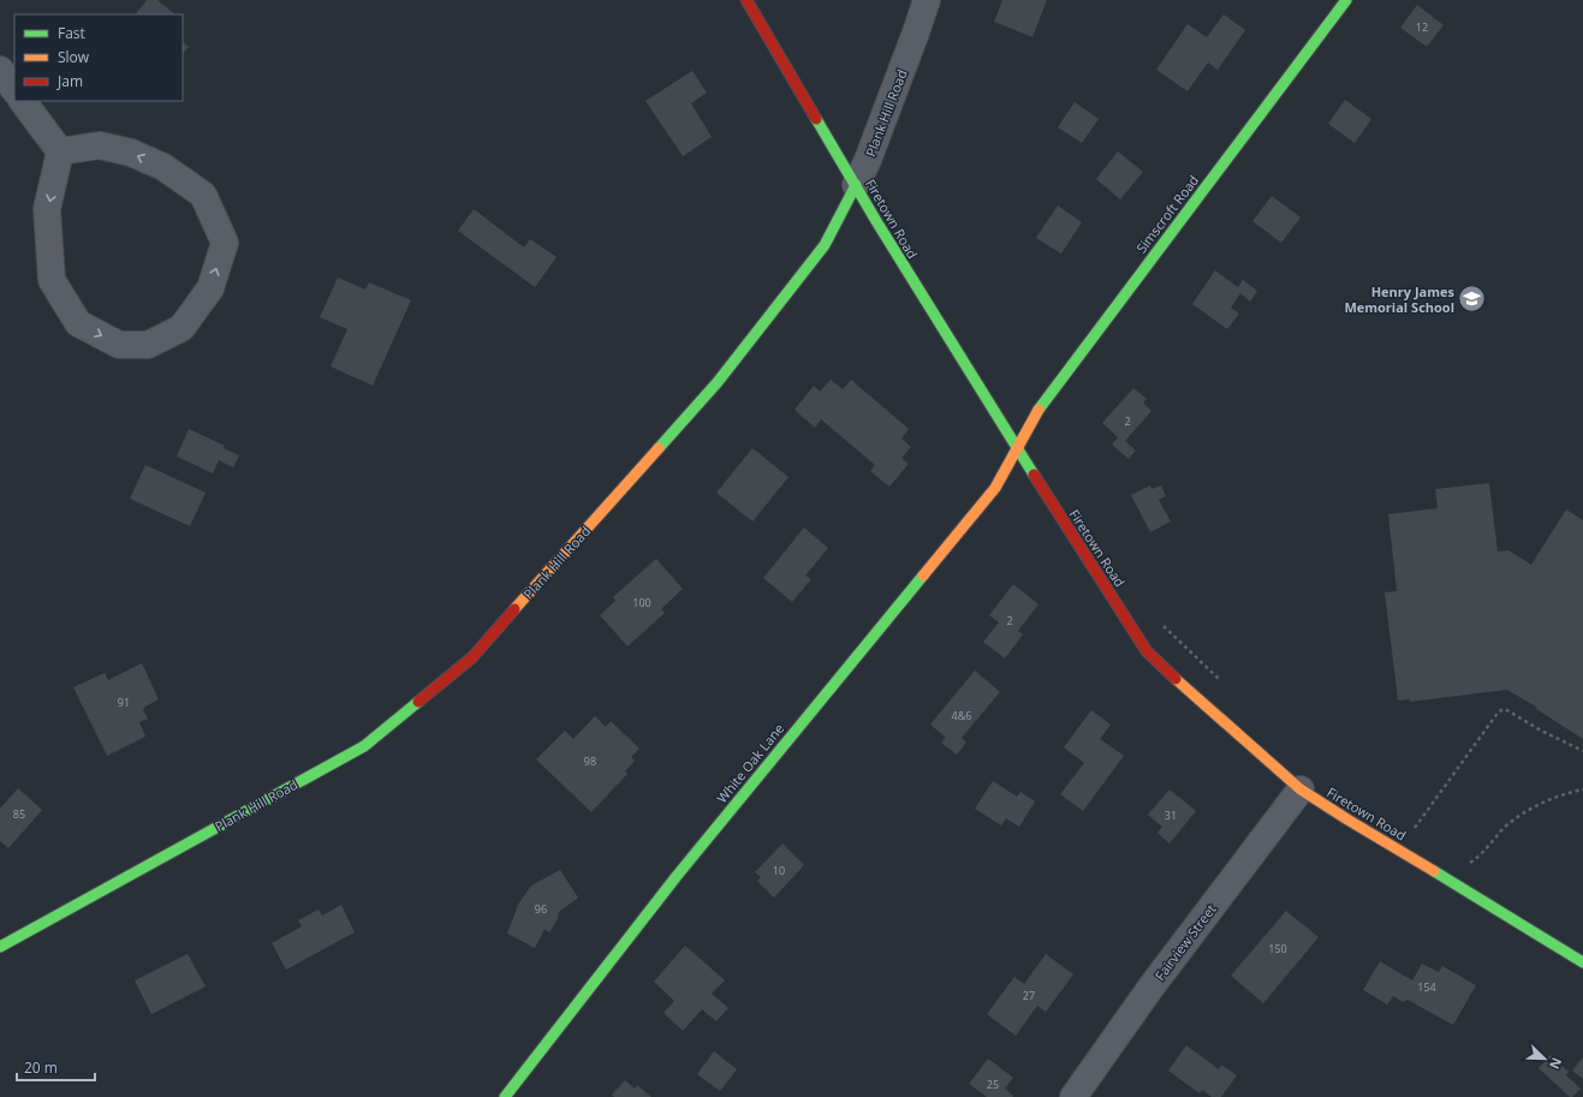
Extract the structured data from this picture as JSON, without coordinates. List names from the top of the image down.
{
  "streets": {
    "street": [
      "Plank Hill Road",
      "Simscroft Road",
      "Firetown Road",
      "White Oak Lane",
      "Fairview Street"
    ]
  },
  "crossings": [
    ["Plank Hill Road", "Firetown Road"],
    ["Simscroft Road", "Firetown Road"],
    ["Simscroft Road", "White Oak Lane"],
    ["Firetown Road", "White Oak Lane"],
    ["Firetown Road", "Fairview Street"]
  ],
  "places": {
    "school or university": ["Henry James Memorial School"]
  },
  "house_numbers": [
    "12",
    "2",
    "100",
    "2",
    "91",
    "4&6",
    "98",
    "85",
    "31",
    "10",
    "96",
    "150",
    "154",
    "27",
    "25"
  ],
  "legend": ["Fast", "Slow", "Jam"],
  "scale_bar": "20 m",
  "north": "bottom right"
}
